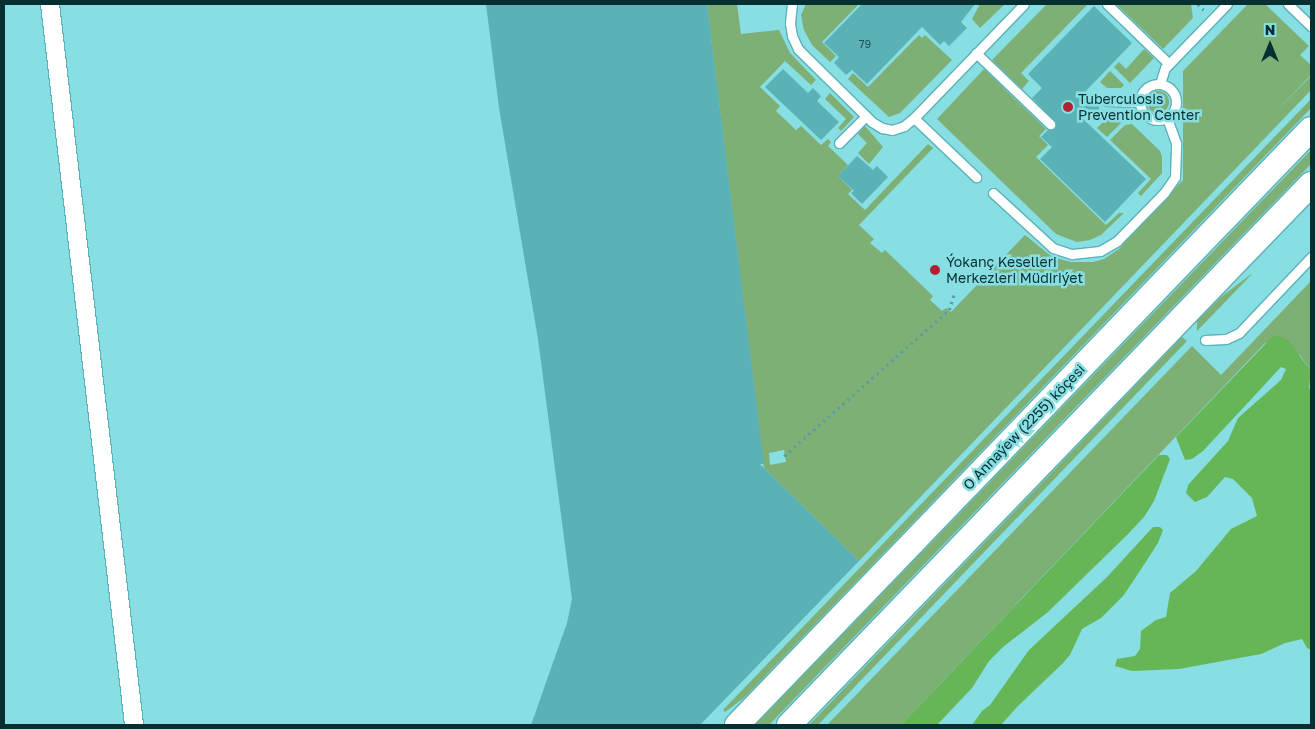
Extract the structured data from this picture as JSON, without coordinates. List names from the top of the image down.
{
  "streets": {
    "main road": ["O Annaýew (2255) köçesi"]
  },
  "places": ["Tuberculosis Prevention Center", "Ýokanç Keselleri Merkezleri Müdiriýet"],
  "house_numbers": ["79"],
  "north": "top"
}
